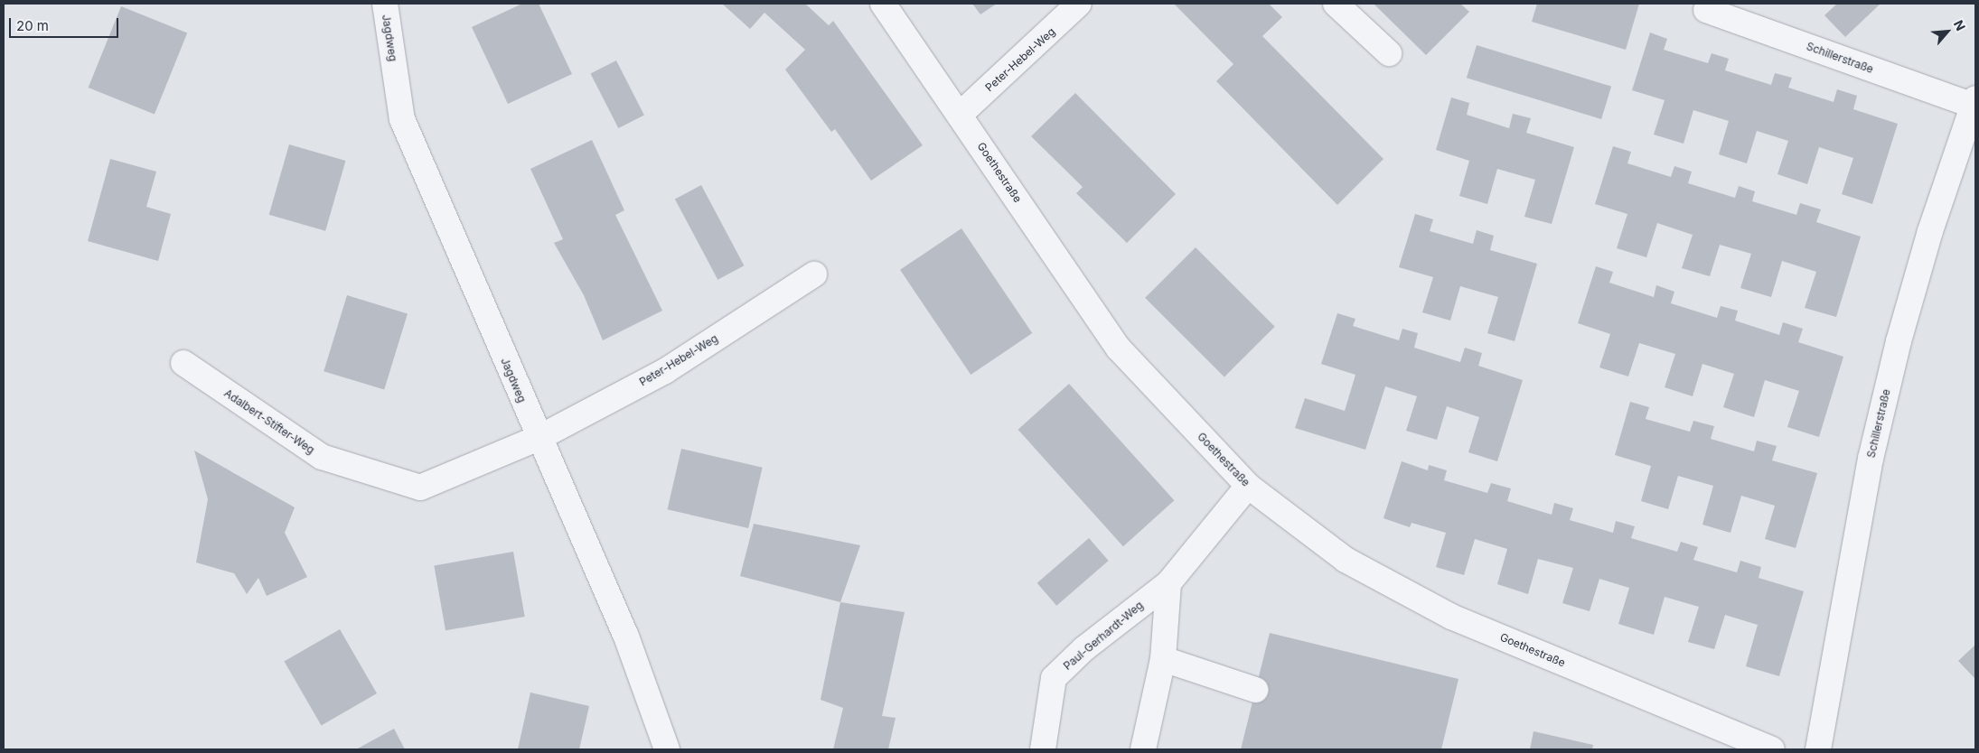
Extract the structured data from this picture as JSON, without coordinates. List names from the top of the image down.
{
  "streets": {
    "street": [
      "Jagdweg",
      "Schillerstraße",
      "Peter-Hebel-Weg",
      "Goethestraße",
      "Adalbert-Stifter-Weg",
      "Paul-Gerhardt-Weg"
    ]
  },
  "crossings": [
    ["Jagdweg", "Peter-Hebel-Weg"],
    ["Jagdweg", "Adalbert-Stifter-Weg"],
    ["Peter-Hebel-Weg", "Goethestraße"],
    ["Peter-Hebel-Weg", "Adalbert-Stifter-Weg"],
    ["Goethestraße", "Paul-Gerhardt-Weg"]
  ],
  "scale_bar": "20 m",
  "north": "top right"
}
